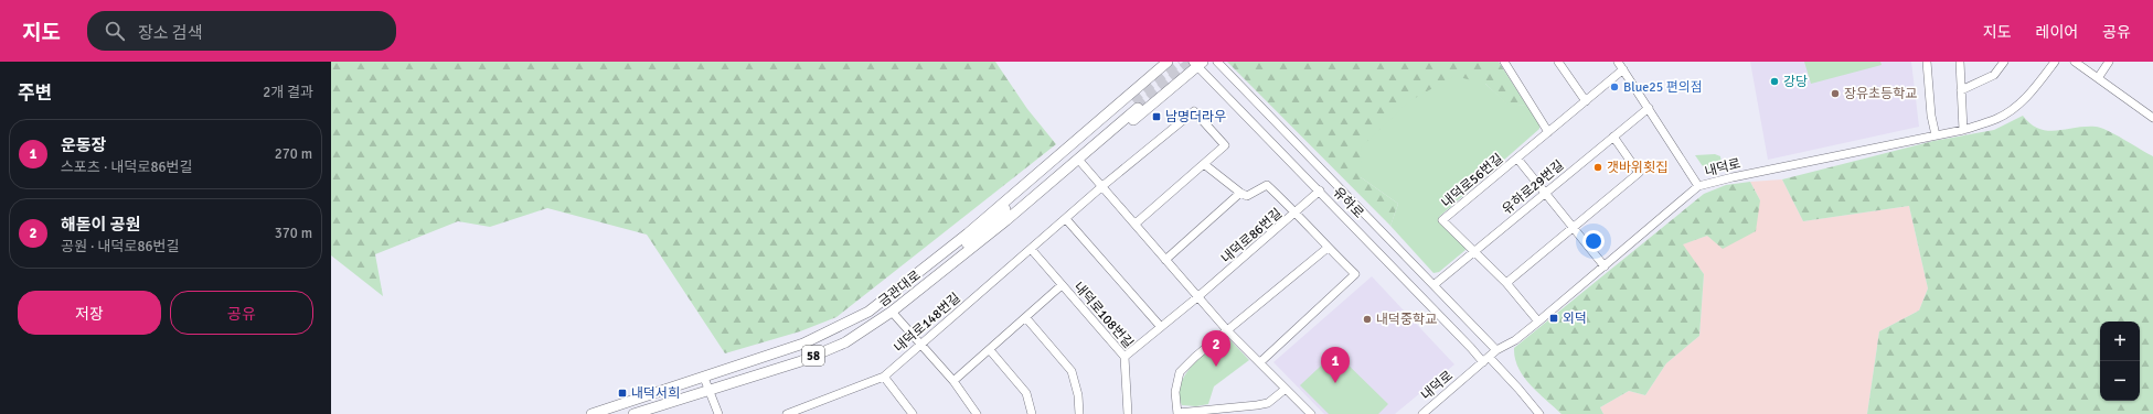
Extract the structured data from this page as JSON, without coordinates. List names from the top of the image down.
{
  "streets": {
    "main road": ["금관대로", "58"],
    "street": [
      "내덕로",
      "내덕로56번길",
      "유하로29번길",
      "유하로",
      "내덕로86번길",
      "내덕로108번길",
      "내덕로148번길"
    ]
  },
  "crossings": [
    ["내덕로", "내덕로56번길"],
    ["내덕로", "유하로"],
    ["내덕로56번길", "유하로29번길"],
    ["유하로29번길", "유하로"],
    ["유하로", "내덕로86번길"],
    ["내덕로86번길", "내덕로108번길"],
    ["내덕로108번길", "내덕로148번길"]
  ],
  "places": {
    "other": [
      "강당",
      "Blue25 편의점",
      "장유초등학교",
      "갯바위횟집",
      "내덕중학교"
    ],
    "transit": ["남명더라우", "외덕", "내덕서희"]
  },
  "page": {
    "header": "지도",
    "search": "장소 검색",
    "nav": ["지도", "레이어", "공유"],
    "heading": ["주변", "2개 결과"],
    "list": [
      {
        "mark": "1",
        "name": "운동장",
        "note": "스포츠 · 내덕로86번길",
        "value": "270 m"
      },
      {
        "mark": "2",
        "name": "해돋이 공원",
        "note": "공원 · 내덕로86번길",
        "value": "370 m"
      }
    ],
    "buttons": ["저장", "공유"],
    "map_buttons": ["+", "−"],
    "pins": ["2", "1"]
  }
}
